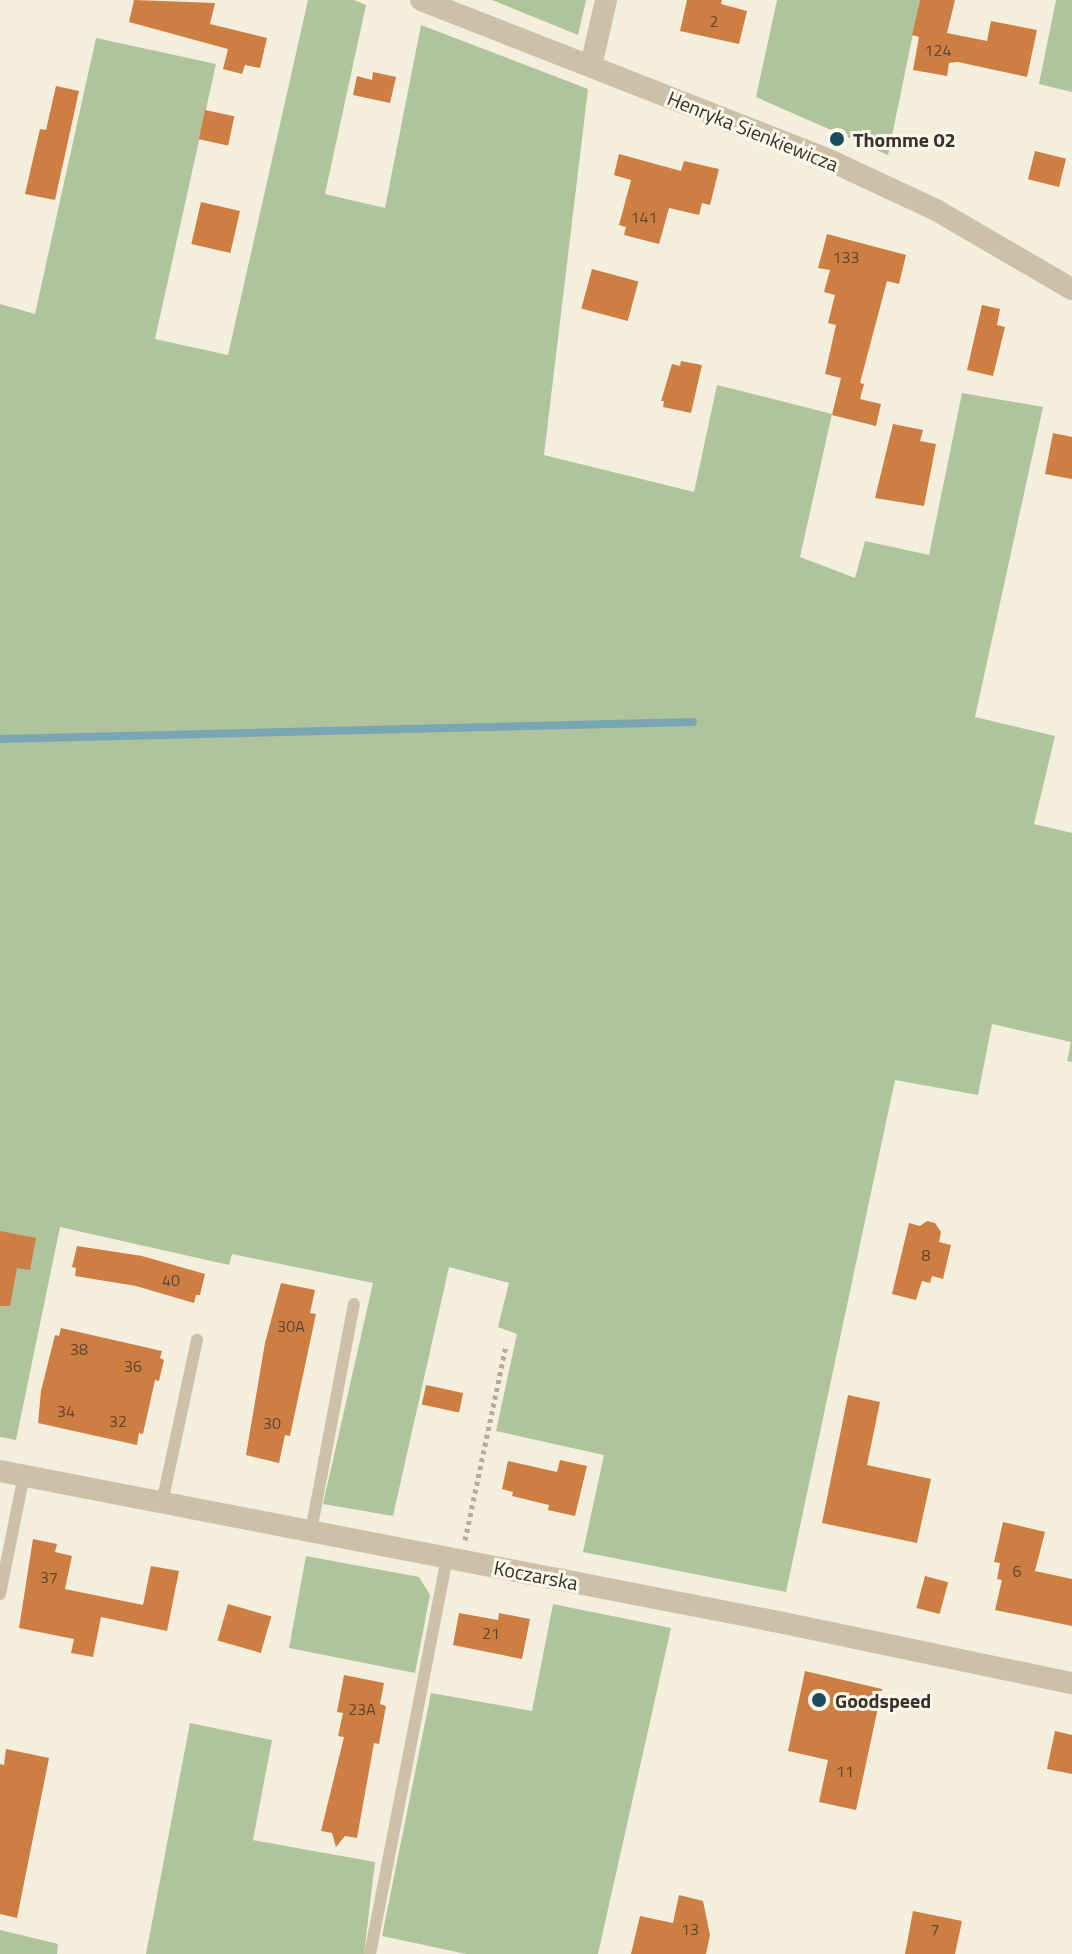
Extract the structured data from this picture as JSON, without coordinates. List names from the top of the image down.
{
  "streets": {
    "street": ["Henryka Sienkiewicza", "Koczarska"]
  },
  "places": ["Thomme 02", "Goodspeed"],
  "house_numbers": [
    "2",
    "124",
    "141",
    "133",
    "8",
    "40",
    "30A",
    "38",
    "36",
    "34",
    "32",
    "30",
    "6",
    "37",
    "21",
    "23A",
    "11",
    "13",
    "7"
  ]
}
